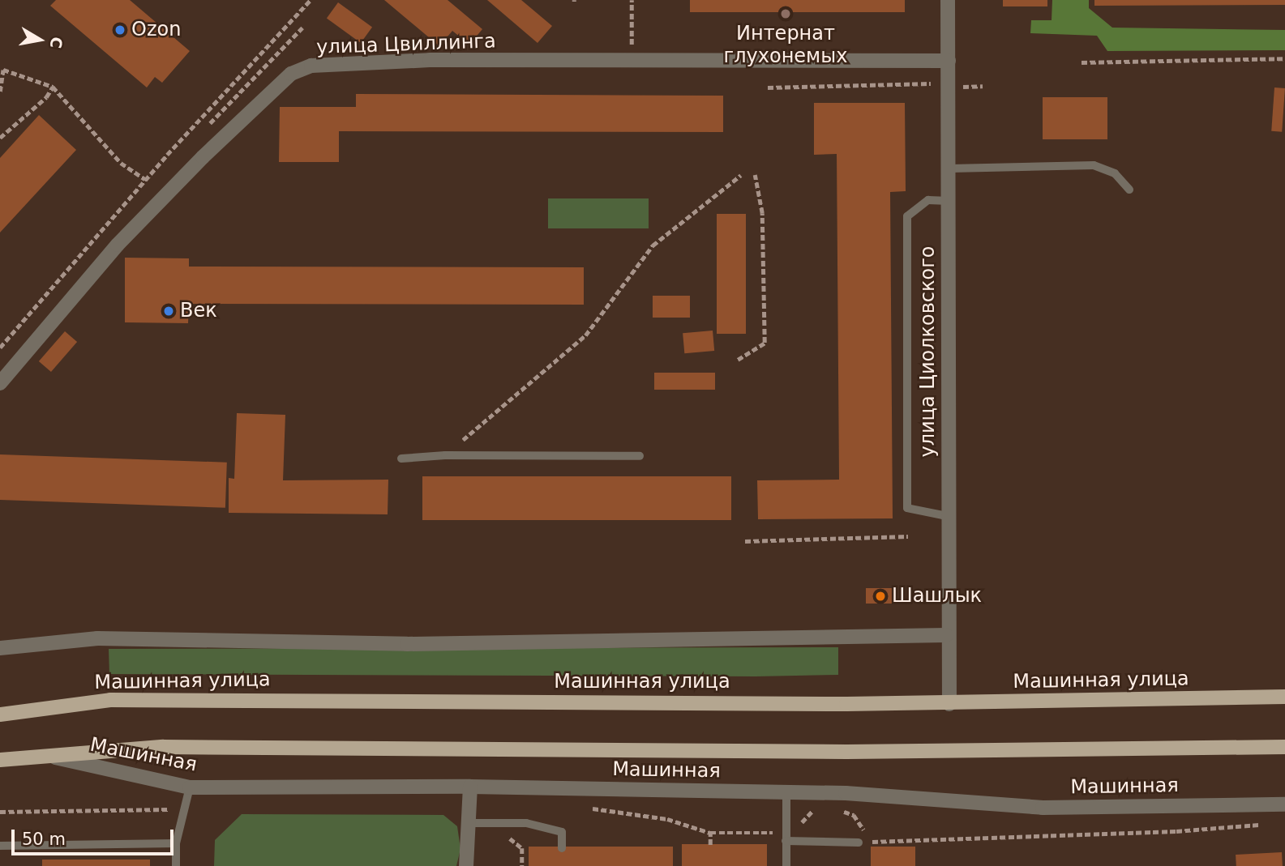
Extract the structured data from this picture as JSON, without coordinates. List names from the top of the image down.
{
  "streets": {
    "main road": ["Машинная улица"],
    "street": ["улица Цвиллинга", "улица Циолковского", "Машинная"]
  },
  "crossings": [
    ["улица Цвиллинга", "улица Циолковского"],
    ["улица Циолковского", "Машинная улица"]
  ],
  "places": [
    "Интернат глухонемых",
    "Ozon",
    "Век",
    "Шашлык"
  ],
  "scale_bar": "50 m",
  "north": "right"
}
